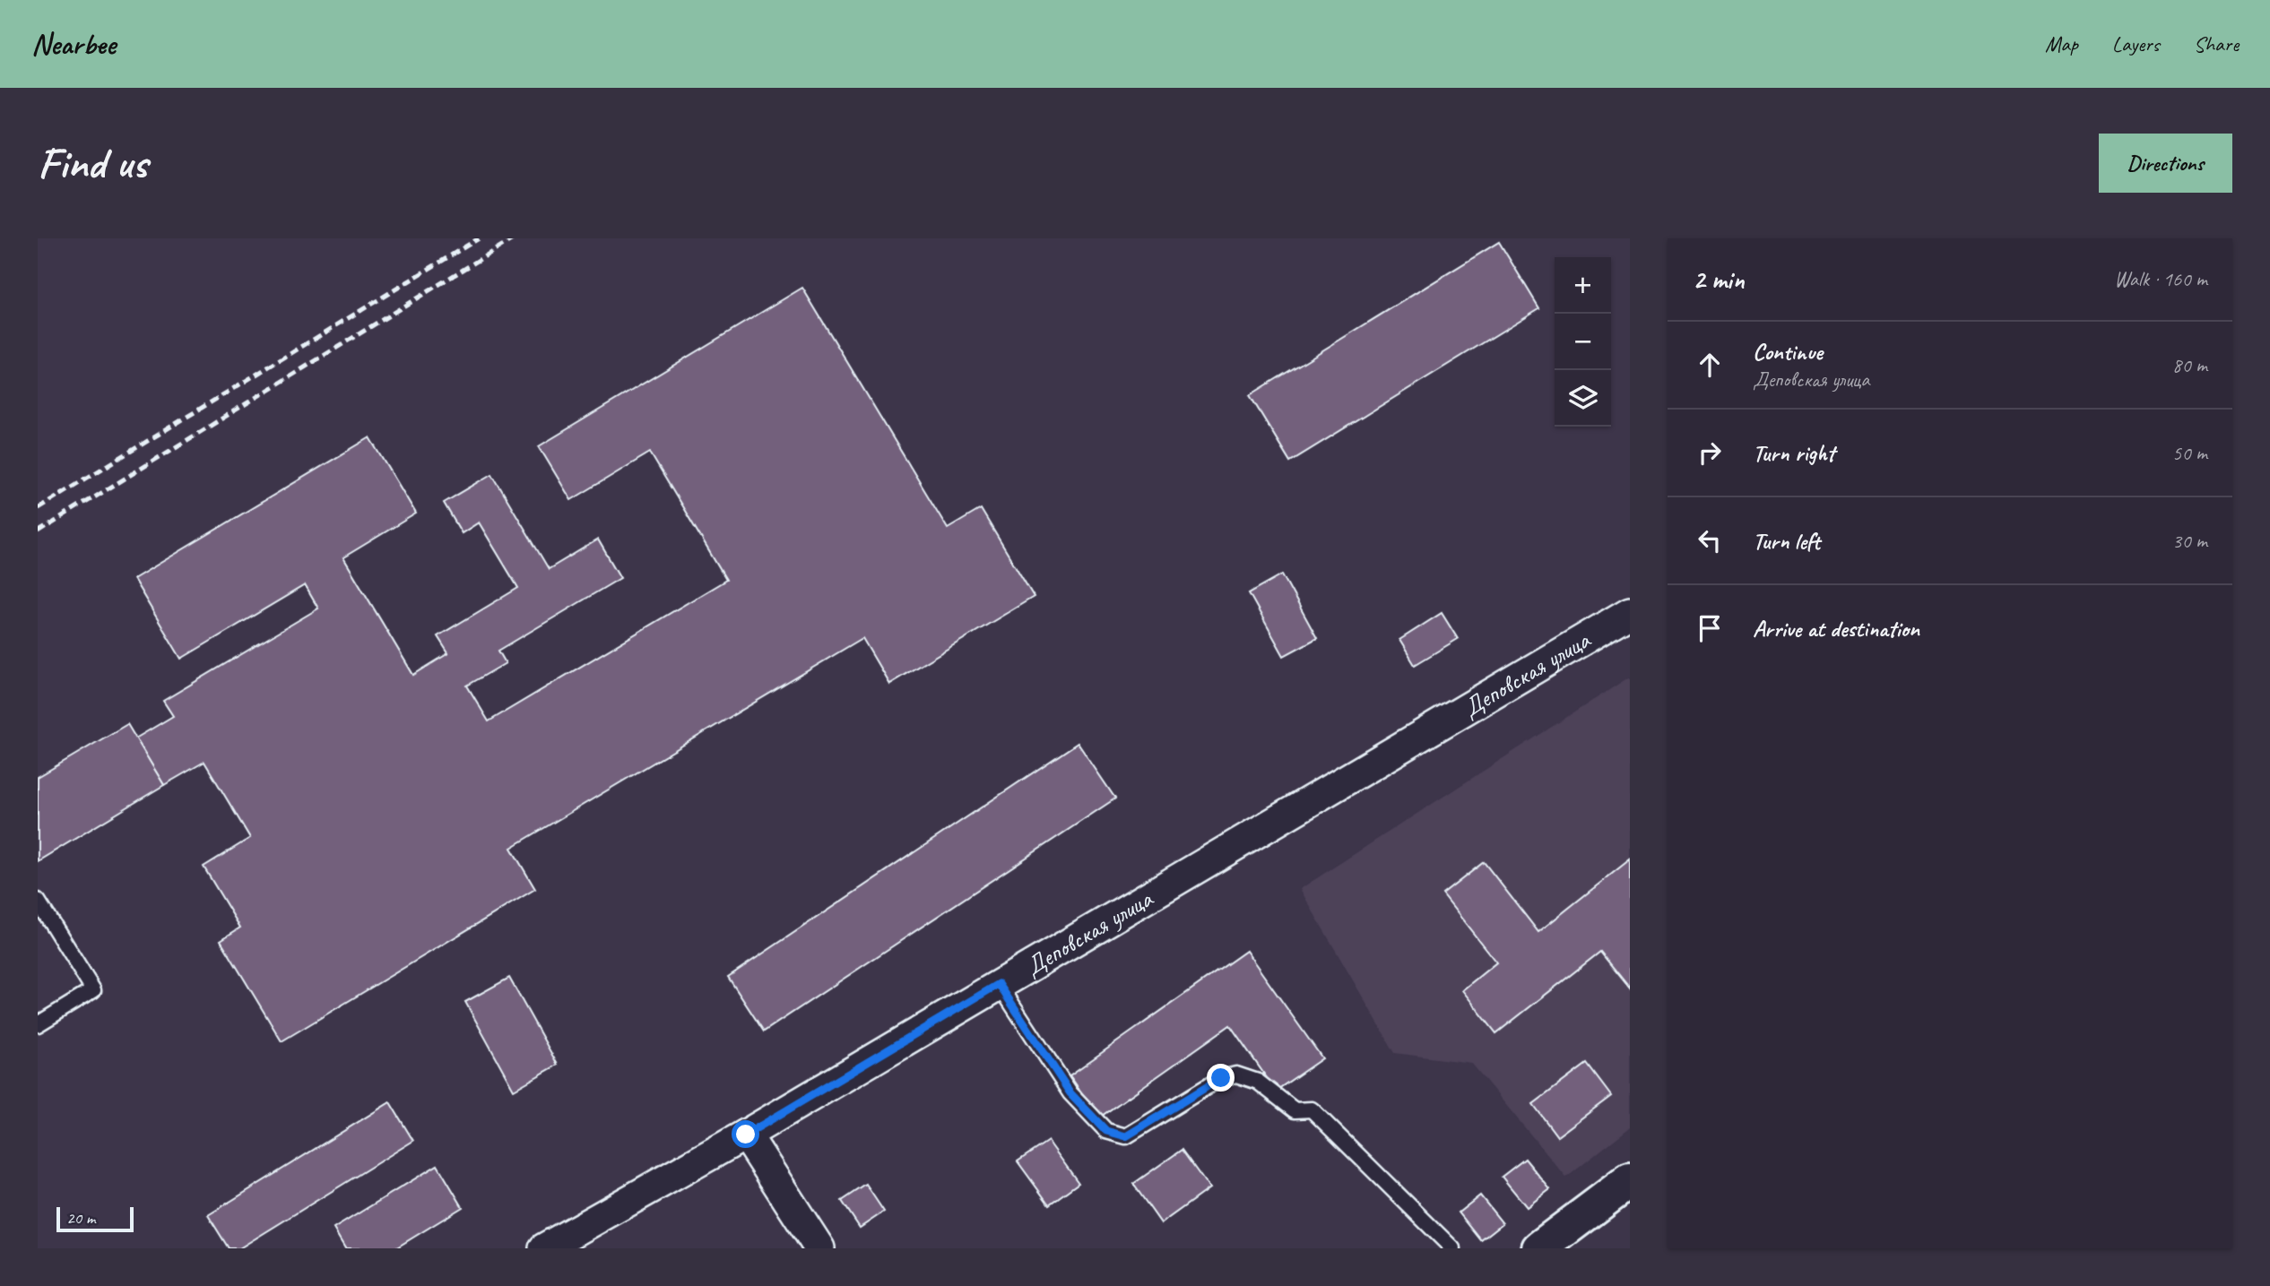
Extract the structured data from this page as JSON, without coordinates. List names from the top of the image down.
{
  "streets": {
    "street": ["Деповская улица"]
  },
  "scale_bar": "20 m",
  "page": {
    "header": "Nearbee",
    "nav": ["Map", "Layers", "Share"],
    "buttons": "Directions",
    "title": "Find us",
    "heading": ["2 min", "Walk · 160 m"],
    "map_buttons": ["+", "−"],
    "list": [
      ["Continue", "Деповская улица", "80 m"],
      ["Turn right", "50 m"],
      ["Turn left", "30 m"],
      "Arrive at destination"
    ],
    "scale": "20 m"
  }
}
